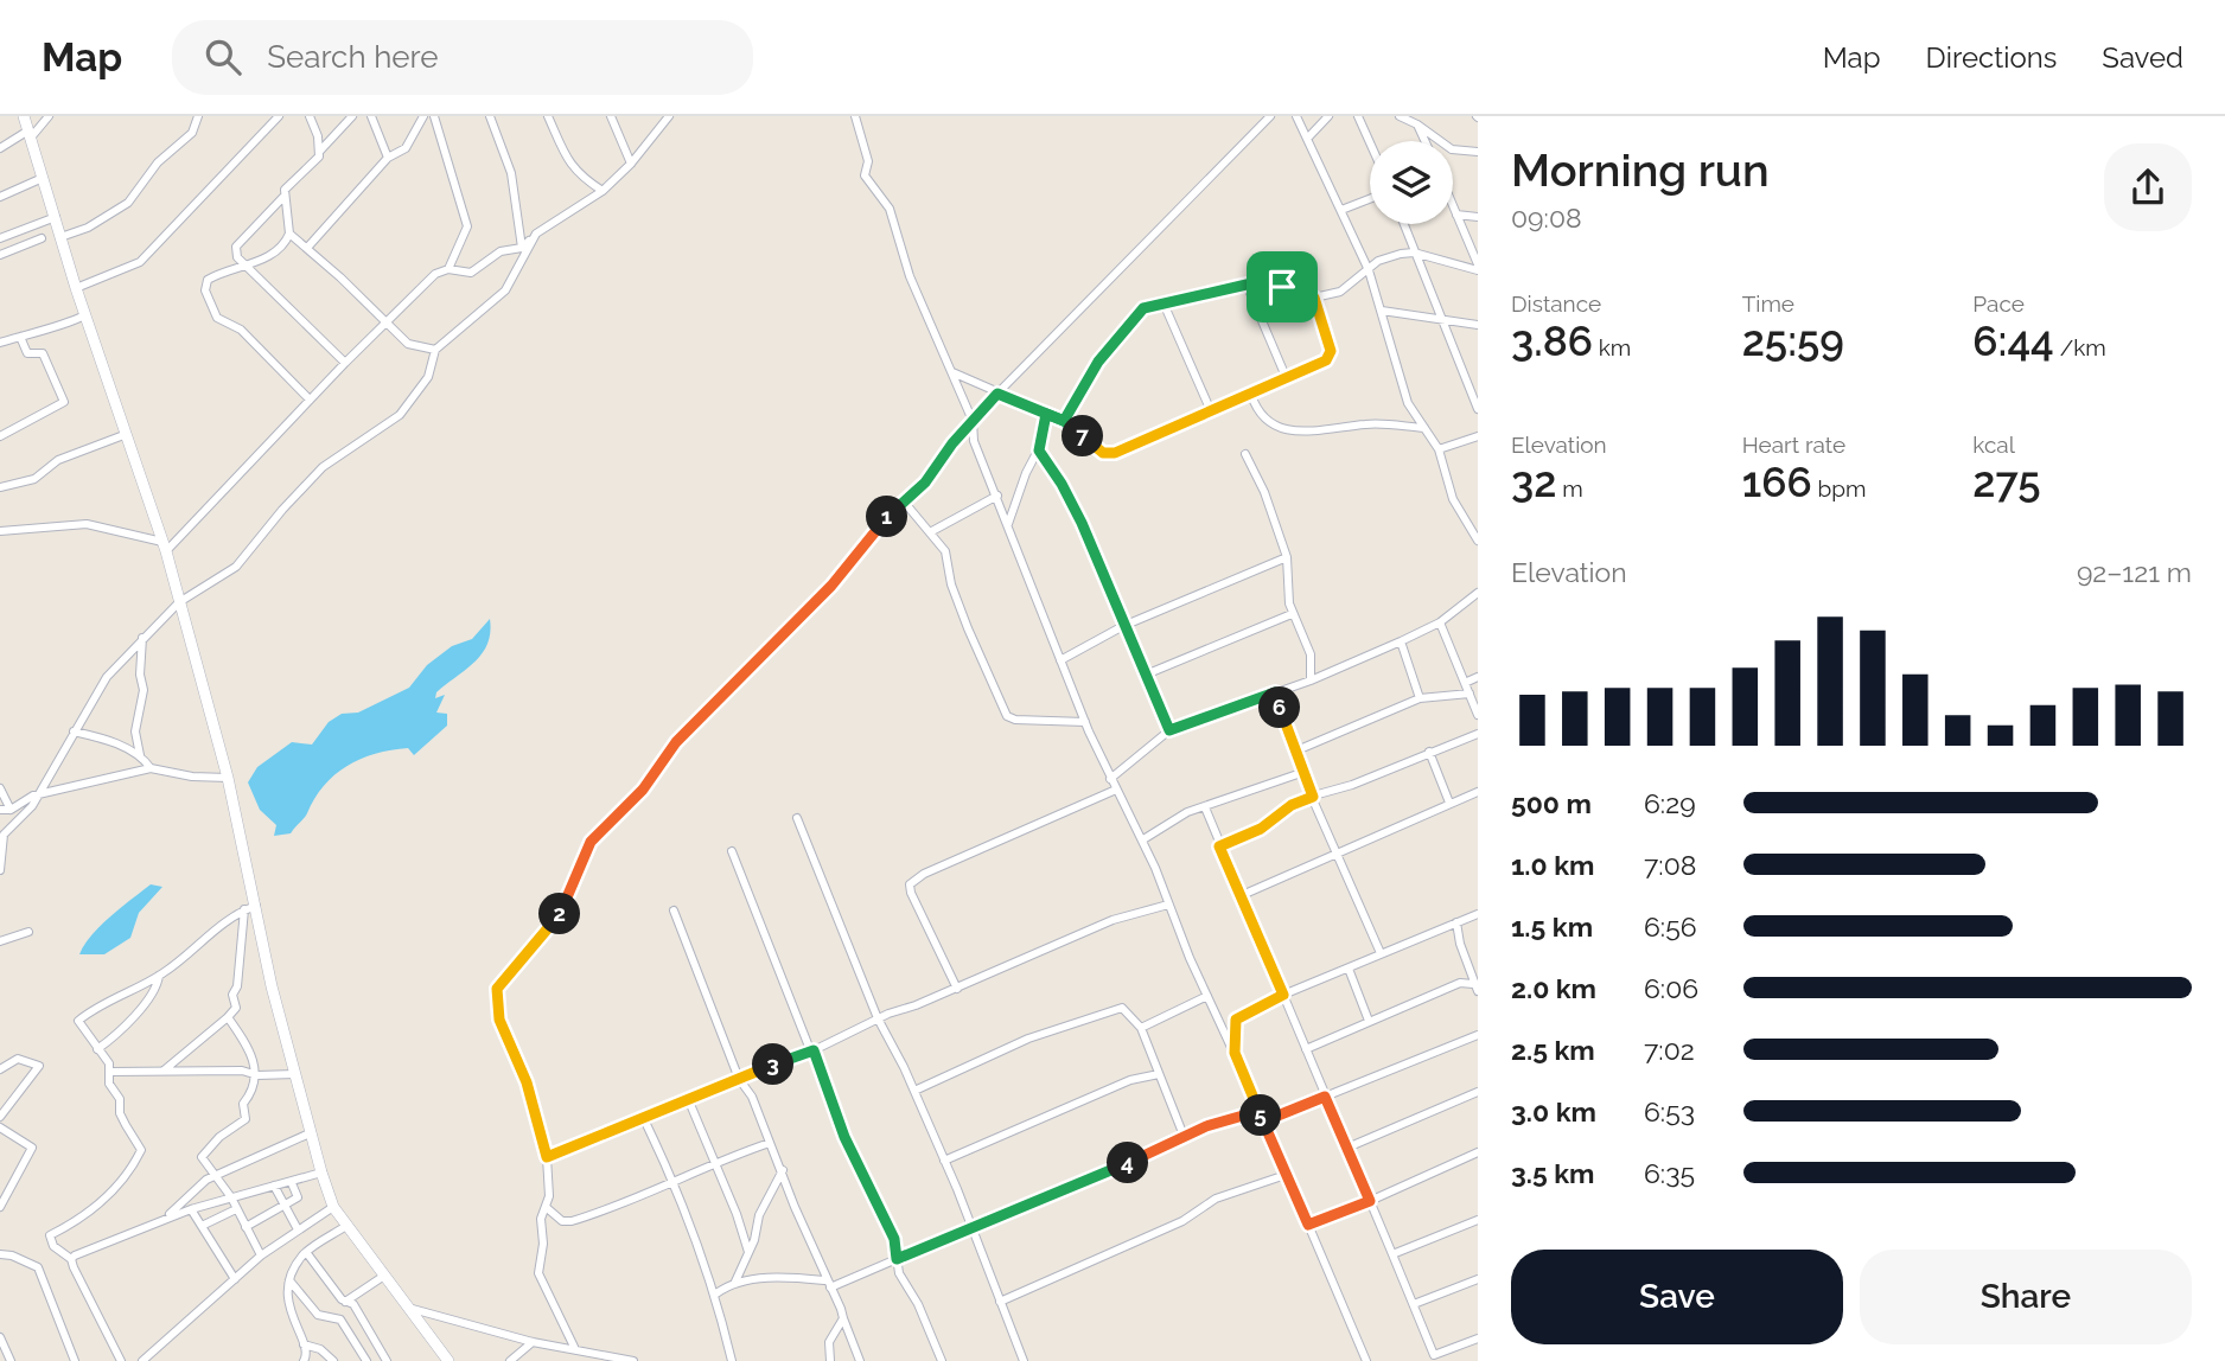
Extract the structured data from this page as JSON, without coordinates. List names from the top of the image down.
{
  "page": {
    "header": "Map",
    "search": "Search here",
    "nav": ["Map", "Directions", "Saved"],
    "heading": ["Morning run", "09:08"],
    "stats": [
      ["Distance", "3.86 km"],
      ["Time", "25:59"],
      ["Pace", "6:44 /km"],
      ["Elevation", "32 m"],
      ["Heart rate", "166 bpm"],
      ["kcal", "275"]
    ],
    "pins": [
      "7",
      "1",
      "6",
      "2",
      "3",
      "5",
      "4"
    ],
    "chart": ["Elevation", "92–121 m"],
    "list": [
      {
        "name": "500 m",
        "note": "6:29"
      },
      {
        "name": "1.0 km",
        "note": "7:08"
      },
      {
        "name": "1.5 km",
        "note": "6:56"
      },
      {
        "name": "2.0 km",
        "note": "6:06"
      },
      {
        "name": "2.5 km",
        "note": "7:02"
      },
      {
        "name": "3.0 km",
        "note": "6:53"
      },
      {
        "name": "3.5 km",
        "note": "6:35"
      }
    ],
    "buttons": ["Save", "Share"]
  }
}
